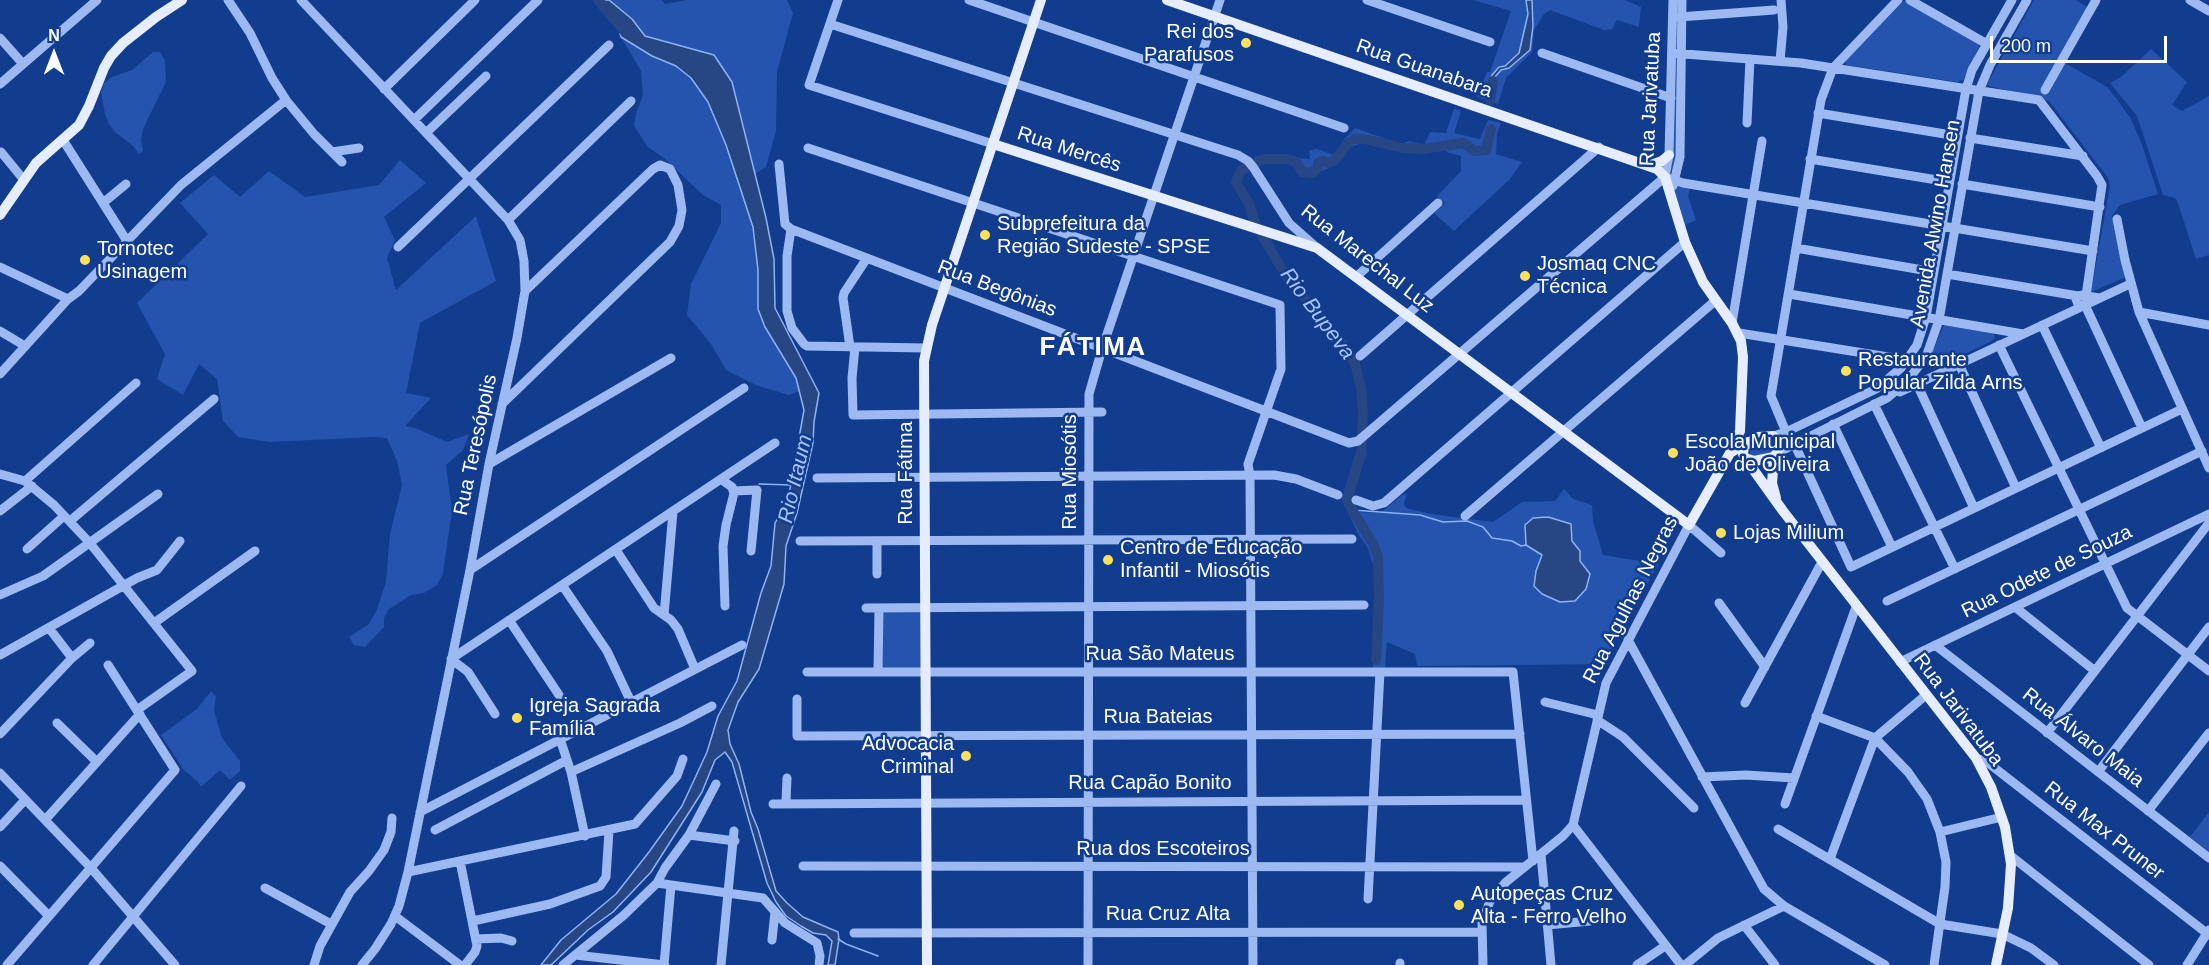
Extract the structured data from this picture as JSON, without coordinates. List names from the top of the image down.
{
  "streets": {
    "main road": [
      "Rua Guanabara",
      "Rua Jarivatuba",
      "Rua Mercês",
      "Rua Marechal Luz",
      "Rua Fátima",
      "Rua Agulhas Negras"
    ],
    "street": [
      "Avenida Alwino Hansen",
      "Rua Begônias",
      "Rua Teresópolis",
      "Rua Miosótis",
      "Rua Odete de Souza",
      "Rua São Mateus",
      "Rua Bateias",
      "Rua Álvaro Maia",
      "Rua Capão Bonito",
      "Rua Max Pruner",
      "Rua dos Escoteiros",
      "Rua Cruz Alta"
    ]
  },
  "crossings": [
    ["Rua Guanabara", "Rua Jarivatuba"],
    ["Rua Guanabara", "Rua Miosótis"],
    ["Rua Jarivatuba", "Avenida Alwino Hansen"],
    ["Rua Jarivatuba", "Rua Odete de Souza"],
    ["Rua Jarivatuba", "Rua Agulhas Negras"],
    ["Rua Jarivatuba", "Rua Max Pruner"],
    ["Rua Mercês", "Rua Marechal Luz"],
    ["Rua Mercês", "Rua Miosótis"],
    ["Rua Mercês", "Rua Fátima"],
    ["Rua Marechal Luz", "Rua Begônias"],
    ["Rua Marechal Luz", "Rua Miosótis"],
    ["Rua Marechal Luz", "Rua Fátima"],
    ["Rua Marechal Luz", "Rua Agulhas Negras"],
    ["Rua Begônias", "Rua Miosótis"],
    ["Rua Begônias", "Rua Fátima"],
    ["Rua Miosótis", "Rua São Mateus"],
    ["Rua Miosótis", "Rua Bateias"],
    ["Rua Miosótis", "Rua Capão Bonito"],
    ["Rua Miosótis", "Rua dos Escoteiros"],
    ["Rua Miosótis", "Rua Cruz Alta"],
    ["Rua Fátima", "Rua São Mateus"],
    ["Rua Fátima", "Rua Bateias"],
    ["Rua Fátima", "Rua Capão Bonito"],
    ["Rua Fátima", "Rua dos Escoteiros"],
    ["Rua Fátima", "Rua Cruz Alta"],
    ["Rua Odete de Souza", "Rua Álvaro Maia"],
    ["Rua São Mateus", "Rua Bateias"]
  ],
  "districts": ["FÁTIMA"],
  "water": ["Rio Bupeva", "Rio Itaum"],
  "places": [
    "Rei dos Parafusos",
    "Subprefeitura da Região Sudeste - SPSE",
    "Tornotec Usinagem",
    "Josmaq CNC Técnica",
    "Restaurante Popular Zilda Arns",
    "Escola Municipal João de Oliveira",
    "Lojas Milium",
    "Centro de Educação Infantil - Miosótis",
    "Igreja Sagrada Família",
    "Advocacia Criminal",
    "Autopeças Cruz Alta - Ferro Velho"
  ],
  "scale_bar": "200 m",
  "north": "top"
}
